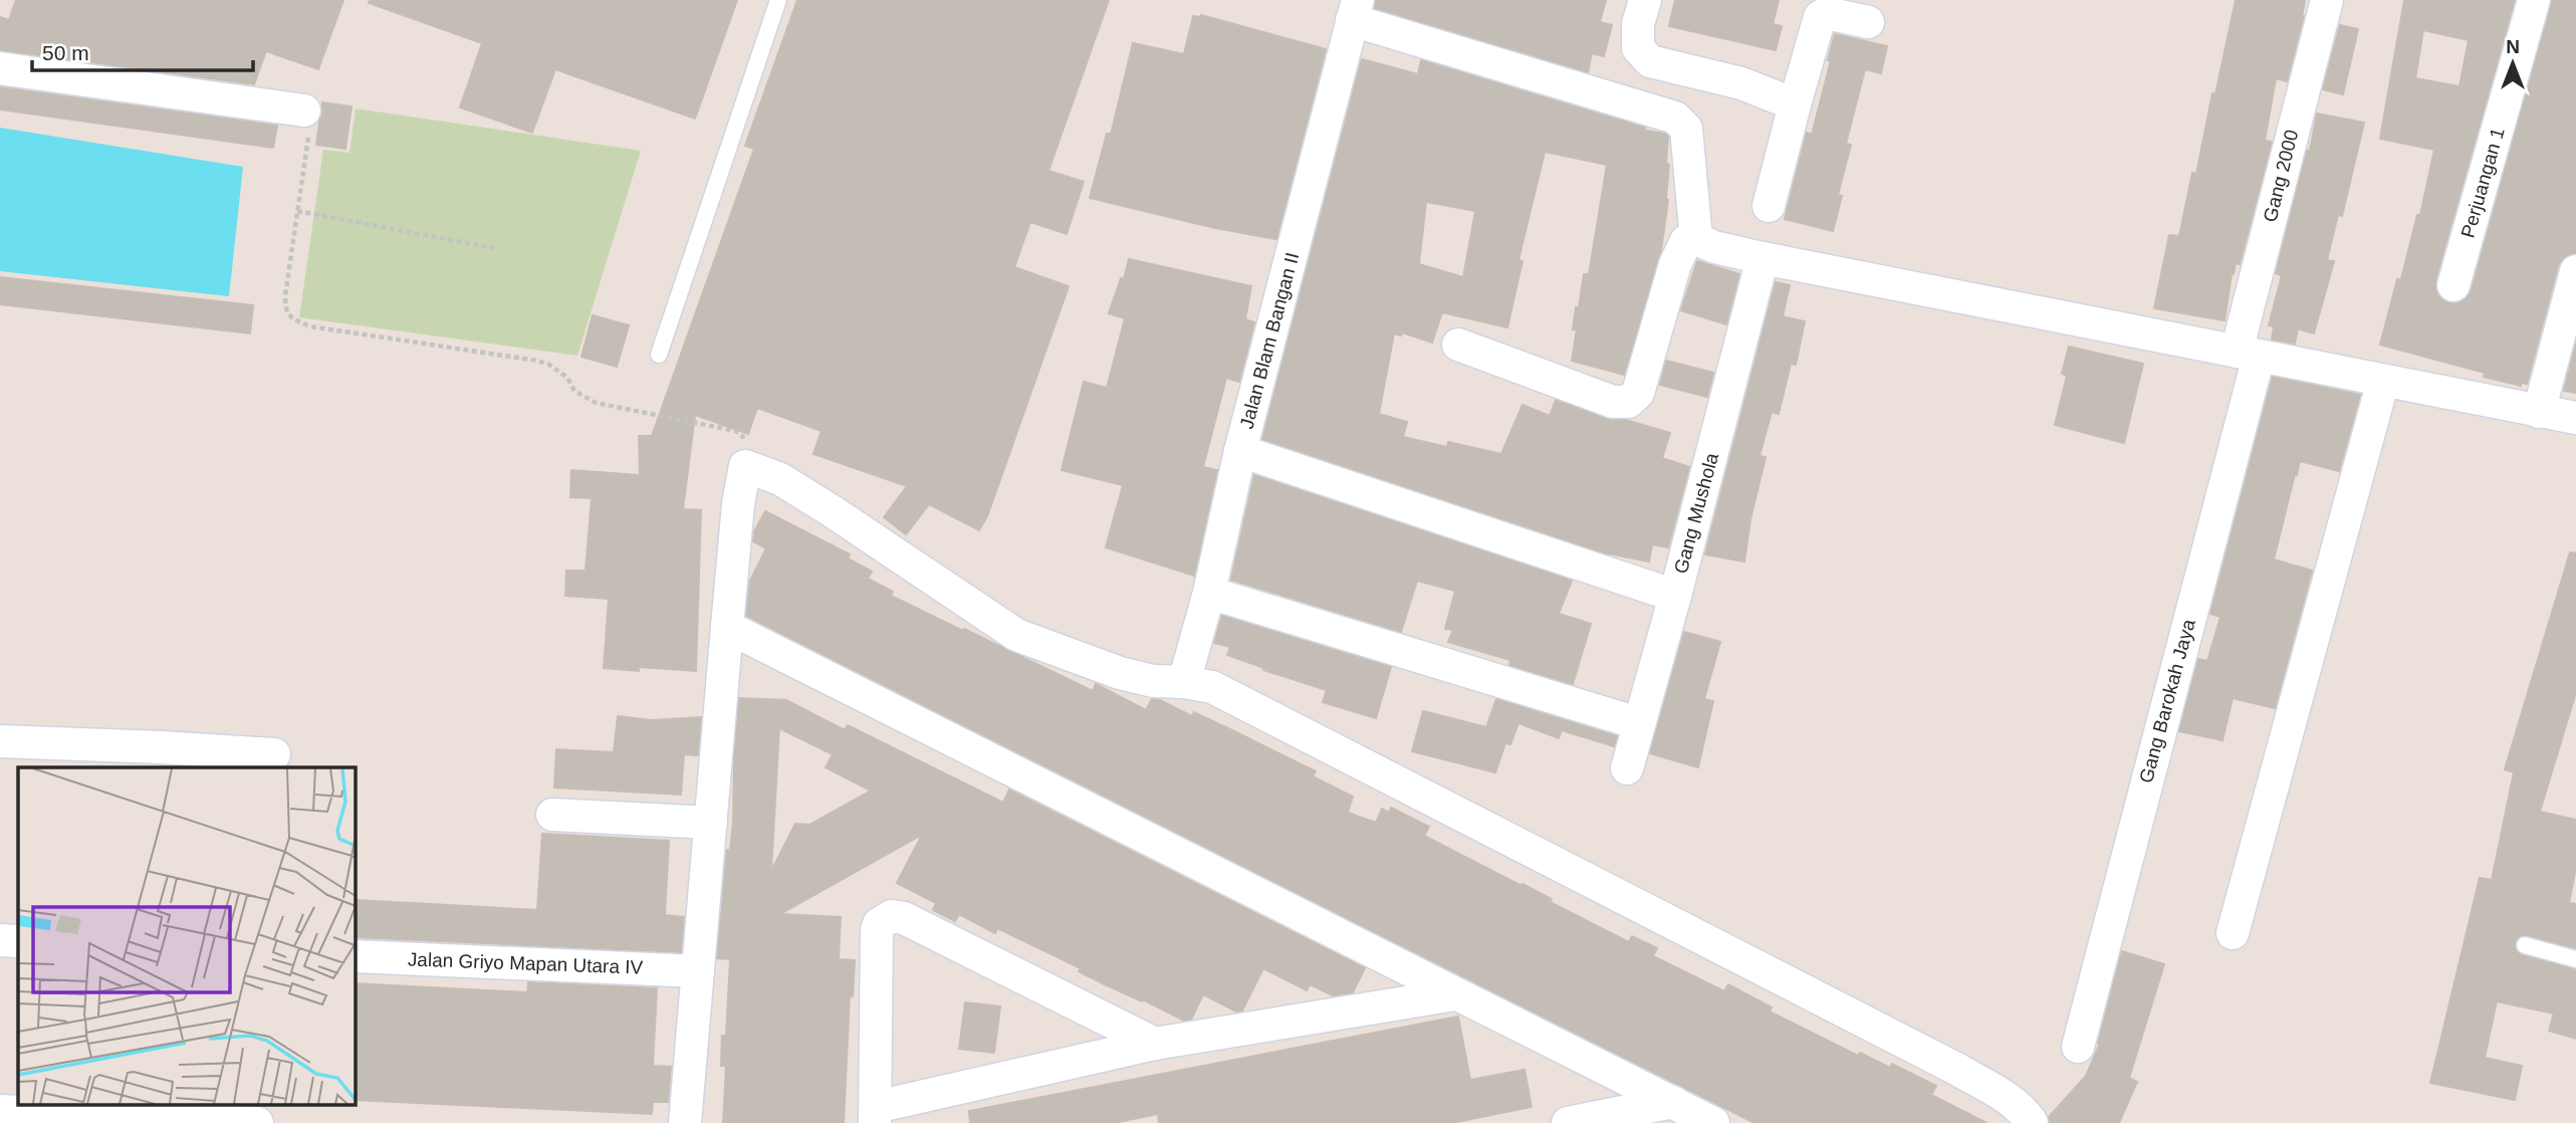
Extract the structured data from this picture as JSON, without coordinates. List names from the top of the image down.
{
  "streets": {
    "street": [
      "Gang 2000",
      "Perjuangan 1",
      "Jalan Blam Bangan II",
      "Gang Mushola",
      "Gang Barokah Jaya",
      "Jalan Griyo Mapan Utara IV"
    ]
  },
  "crossings": [
    ["Gang 2000", "Gang Barokah Jaya"]
  ],
  "scale_bar": "50 m",
  "north": "top"
}
